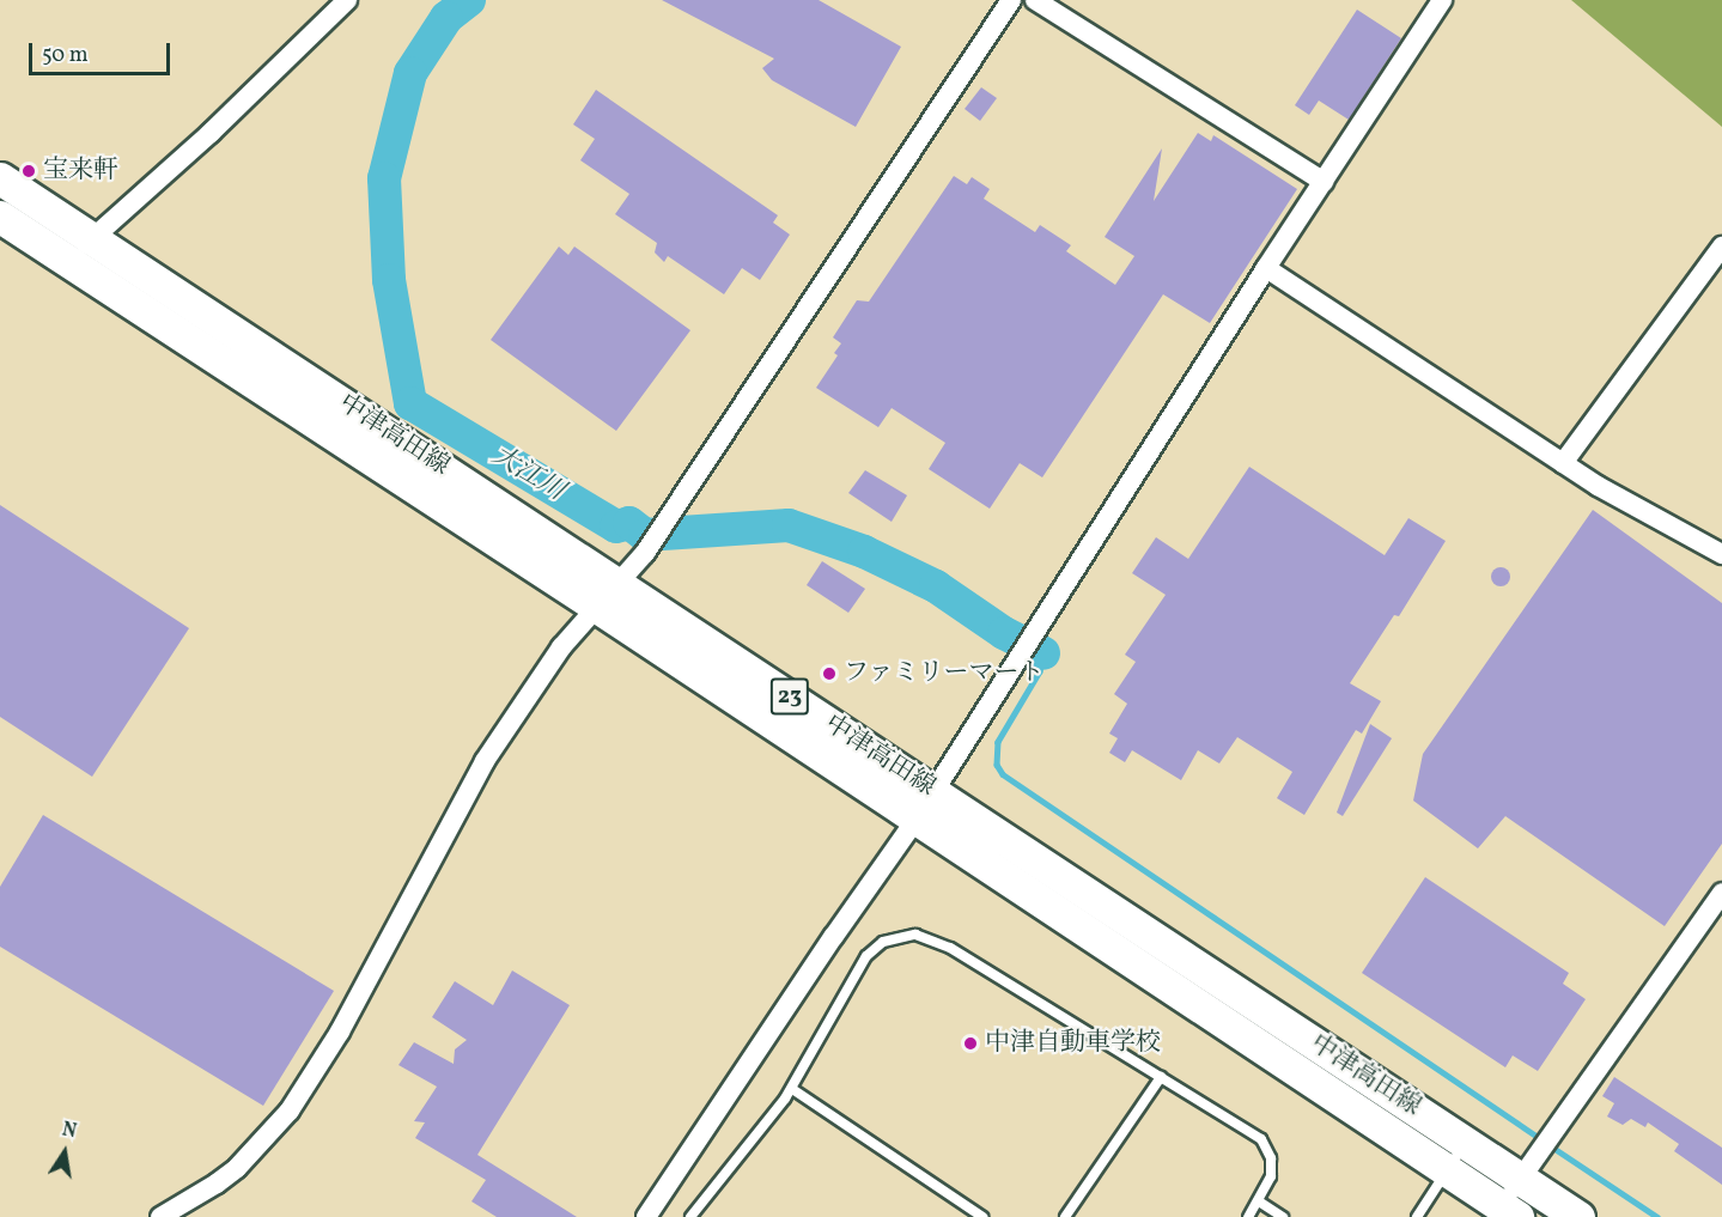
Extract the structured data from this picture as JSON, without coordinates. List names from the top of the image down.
{
  "streets": {
    "main road": ["中津高田線", "23"]
  },
  "water": ["大江川"],
  "places": ["宝来軒", "ファミリーマート", "中津自動車学校"],
  "scale_bar": "50 m",
  "north": "top"
}
